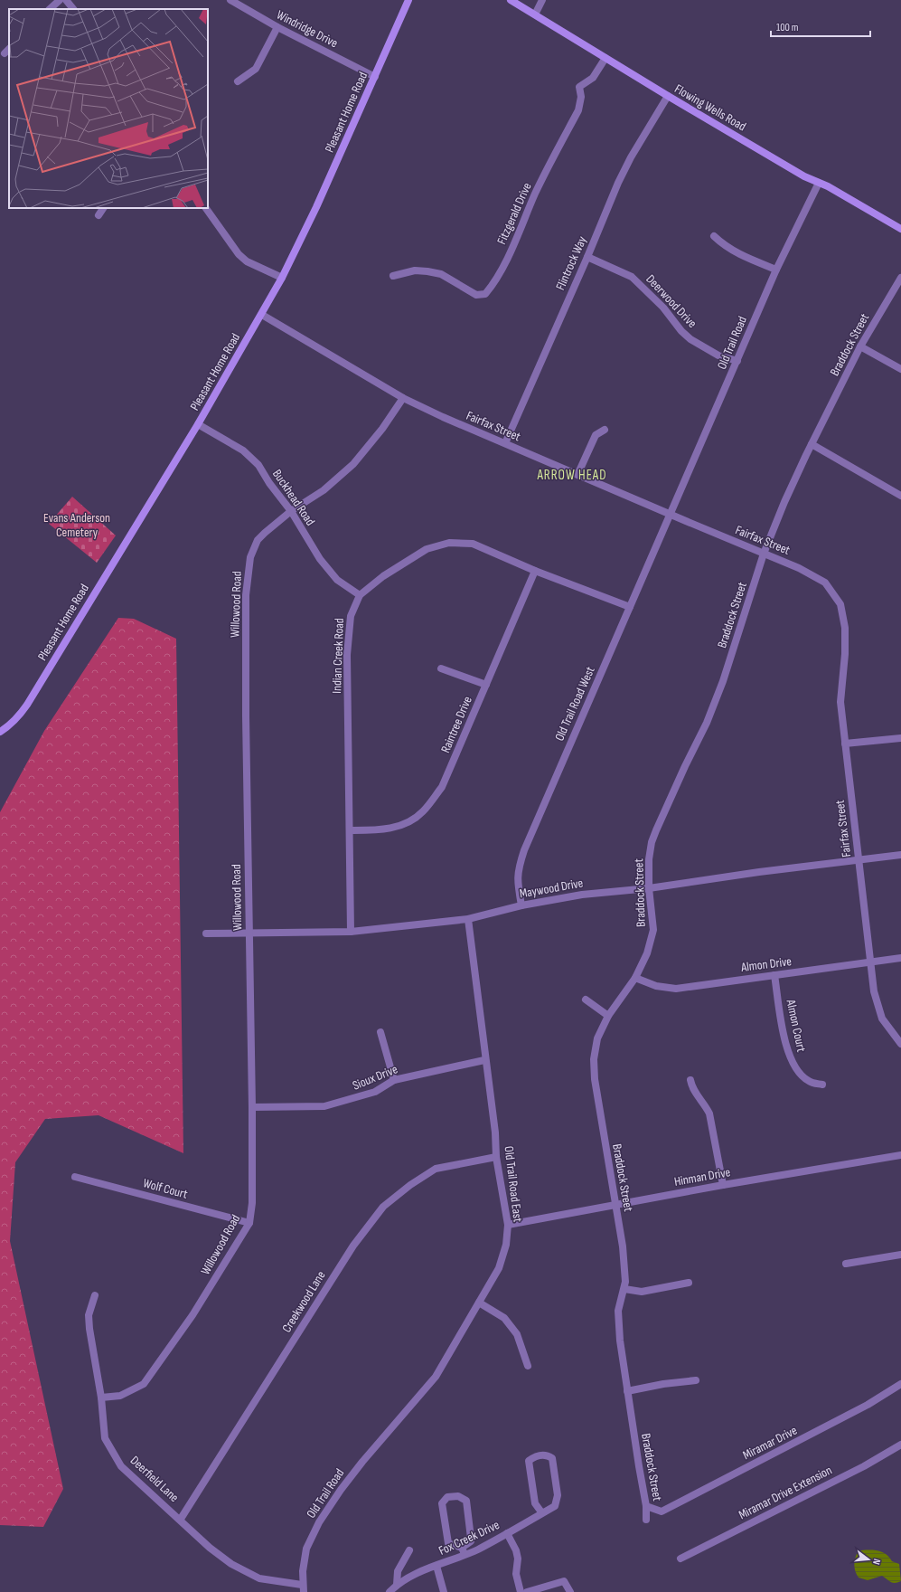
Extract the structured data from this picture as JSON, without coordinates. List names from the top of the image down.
{
  "streets": {
    "street": [
      "Windridge Drive",
      "Flowing Wells Road",
      "Pleasant Home Road",
      "Fitzgerald Drive",
      "Flintrock Way",
      "Deerwood Drive",
      "Old Trail Road",
      "Braddock Street",
      "Fairfax Street",
      "Buckhead Road",
      "Willowood Road",
      "Indian Creek Road",
      "Old Trail Road West",
      "Raintree Drive",
      "Maywood Drive",
      "Almon Drive",
      "Almon Court",
      "Sioux Drive",
      "Hinman Drive",
      "Old Trail Road East",
      "Wolf Court",
      "Creekwood Lane",
      "Miramar Drive",
      "Deerfield Lane",
      "Miramar Drive Extension",
      "Fox Creek Drive"
    ]
  },
  "crossings": [
    ["Windridge Drive", "Pleasant Home Road"],
    ["Flowing Wells Road", "Fitzgerald Drive"],
    ["Flowing Wells Road", "Flintrock Way"],
    ["Flowing Wells Road", "Old Trail Road"],
    ["Pleasant Home Road", "Fairfax Street"],
    ["Pleasant Home Road", "Buckhead Road"],
    ["Flintrock Way", "Deerwood Drive"],
    ["Flintrock Way", "Fairfax Street"],
    ["Deerwood Drive", "Old Trail Road"],
    ["Old Trail Road", "Fairfax Street"],
    ["Old Trail Road", "Old Trail Road West"],
    ["Old Trail Road", "Old Trail Road East"],
    ["Old Trail Road", "Deerfield Lane"],
    ["Braddock Street", "Fairfax Street"],
    ["Braddock Street", "Maywood Drive"],
    ["Braddock Street", "Almon Drive"],
    ["Braddock Street", "Hinman Drive"],
    ["Braddock Street", "Miramar Drive"],
    ["Fairfax Street", "Willowood Road"],
    ["Fairfax Street", "Old Trail Road West"],
    ["Fairfax Street", "Maywood Drive"],
    ["Fairfax Street", "Almon Drive"],
    ["Buckhead Road", "Willowood Road"],
    ["Buckhead Road", "Indian Creek Road"],
    ["Willowood Road", "Maywood Drive"],
    ["Willowood Road", "Sioux Drive"],
    ["Willowood Road", "Wolf Court"],
    ["Willowood Road", "Deerfield Lane"],
    ["Indian Creek Road", "Old Trail Road West"],
    ["Indian Creek Road", "Raintree Drive"],
    ["Indian Creek Road", "Maywood Drive"],
    ["Old Trail Road West", "Maywood Drive"],
    ["Maywood Drive", "Old Trail Road East"],
    ["Almon Drive", "Almon Court"],
    ["Sioux Drive", "Old Trail Road East"],
    ["Hinman Drive", "Old Trail Road East"],
    ["Old Trail Road East", "Creekwood Lane"],
    ["Creekwood Lane", "Deerfield Lane"]
  ],
  "districts": ["ARROW HEAD"],
  "parks": ["Evans Anderson Cemetery"],
  "scale_bar": "100 m",
  "north": "right"
}
